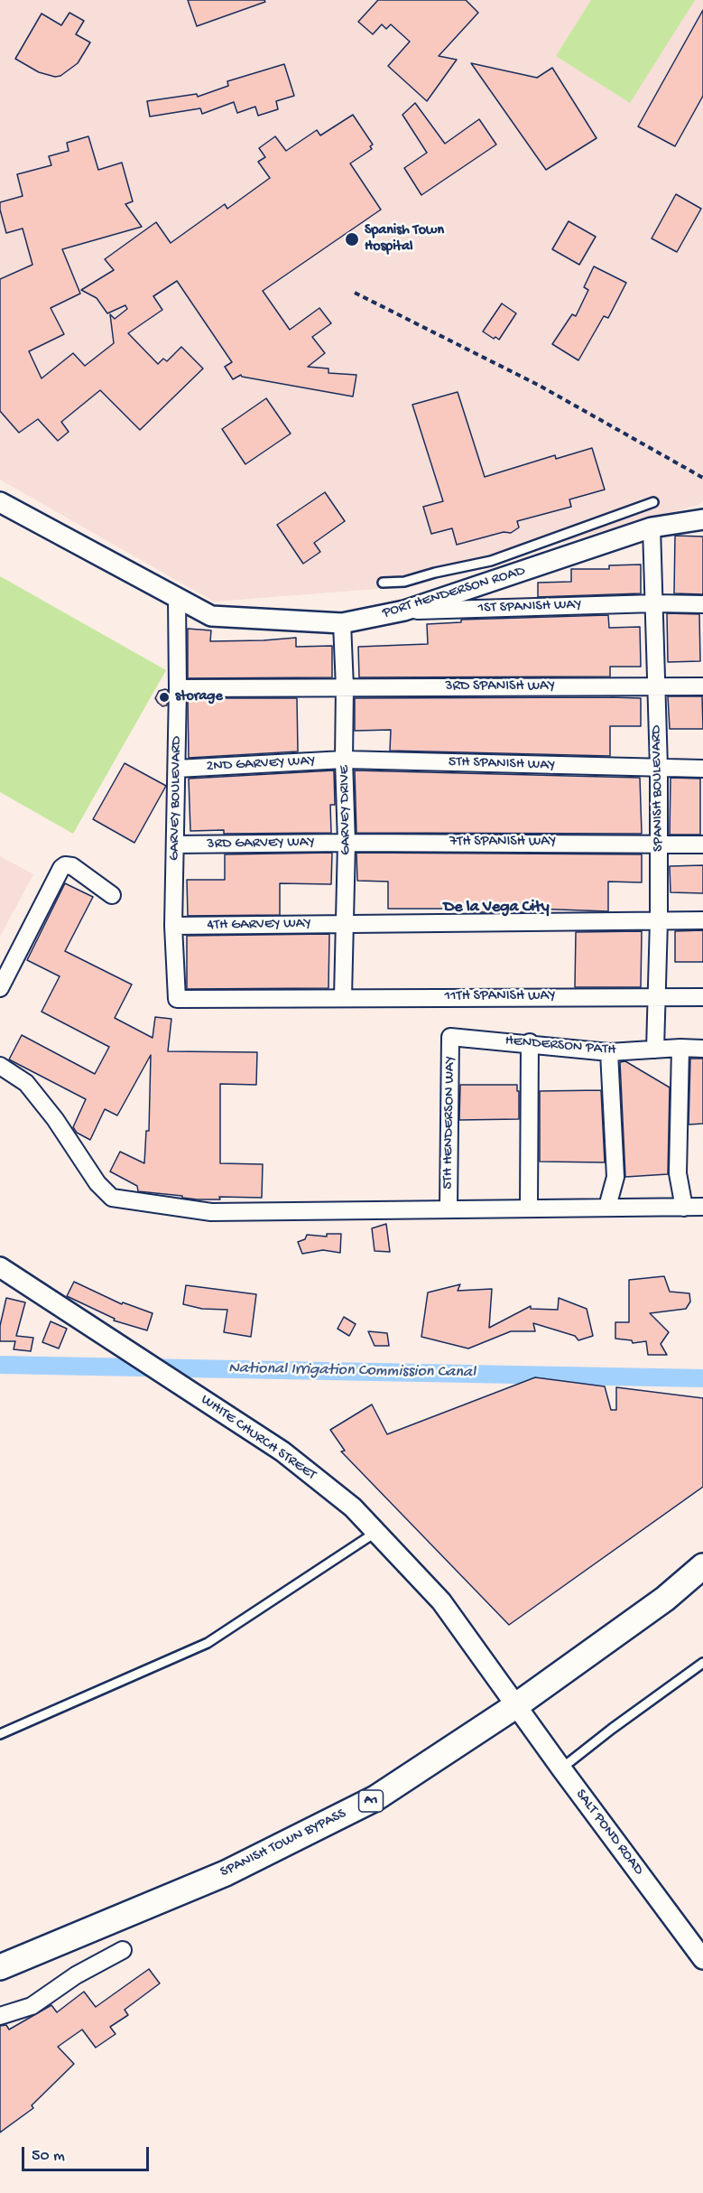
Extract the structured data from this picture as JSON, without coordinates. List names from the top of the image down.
{
  "streets": {
    "main road": ["A1", "SPANISH TOWN BYPASS"],
    "street": [
      "PORT HENDERSON ROAD",
      "1ST SPANISH WAY",
      "3RD SPANISH WAY",
      "2ND GARVEY WAY",
      "5TH SPANISH WAY",
      "SPANISH BOULEVARD",
      "GARVEY BOULEVARD",
      "GARVEY DRIVE",
      "7TH SPANISH WAY",
      "3RD GARVEY WAY",
      "4TH GARVEY WAY",
      "11TH SPANISH WAY",
      "HENDERSON PATH",
      "5TH HENDERSON WAY",
      "WHITE CHURCH STREET",
      "SALT POND ROAD"
    ]
  },
  "crossings": [
    ["PORT HENDERSON ROAD", "1ST SPANISH WAY"],
    ["PORT HENDERSON ROAD", "SPANISH BOULEVARD"],
    ["PORT HENDERSON ROAD", "GARVEY BOULEVARD"],
    ["PORT HENDERSON ROAD", "GARVEY DRIVE"],
    ["1ST SPANISH WAY", "SPANISH BOULEVARD"],
    ["3RD SPANISH WAY", "SPANISH BOULEVARD"],
    ["3RD SPANISH WAY", "GARVEY BOULEVARD"],
    ["3RD SPANISH WAY", "GARVEY DRIVE"],
    ["2ND GARVEY WAY", "5TH SPANISH WAY"],
    ["2ND GARVEY WAY", "GARVEY BOULEVARD"],
    ["2ND GARVEY WAY", "GARVEY DRIVE"],
    ["5TH SPANISH WAY", "SPANISH BOULEVARD"],
    ["5TH SPANISH WAY", "GARVEY DRIVE"],
    ["SPANISH BOULEVARD", "7TH SPANISH WAY"],
    ["SPANISH BOULEVARD", "4TH GARVEY WAY"],
    ["SPANISH BOULEVARD", "11TH SPANISH WAY"],
    ["SPANISH BOULEVARD", "HENDERSON PATH"],
    ["GARVEY BOULEVARD", "3RD GARVEY WAY"],
    ["GARVEY BOULEVARD", "4TH GARVEY WAY"],
    ["GARVEY BOULEVARD", "11TH SPANISH WAY"],
    ["GARVEY DRIVE", "7TH SPANISH WAY"],
    ["GARVEY DRIVE", "3RD GARVEY WAY"],
    ["GARVEY DRIVE", "4TH GARVEY WAY"],
    ["GARVEY DRIVE", "11TH SPANISH WAY"],
    ["7TH SPANISH WAY", "3RD GARVEY WAY"],
    ["HENDERSON PATH", "5TH HENDERSON WAY"],
    ["WHITE CHURCH STREET", "SALT POND ROAD"],
    ["WHITE CHURCH STREET", "SPANISH TOWN BYPASS"],
    ["SALT POND ROAD", "SPANISH TOWN BYPASS"]
  ],
  "districts": ["De la Vega City"],
  "water": ["National Irrigation Commission Canal"],
  "places": ["Spanish Town Hospital", "storage"],
  "scale_bar": "50 m"
}
